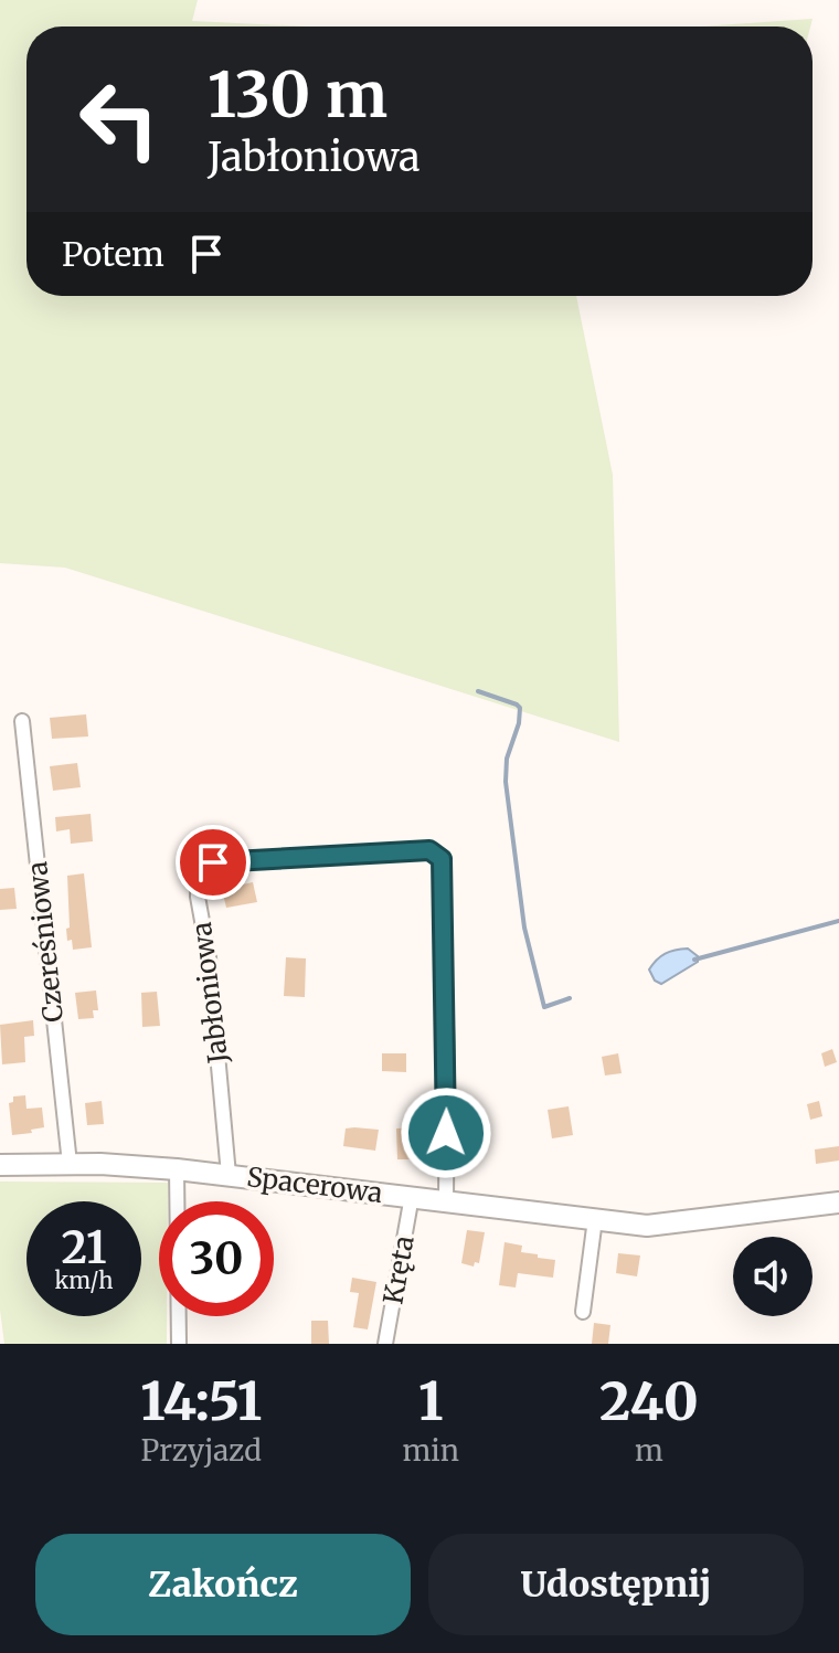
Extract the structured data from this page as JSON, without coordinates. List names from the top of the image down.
{
  "streets": {
    "street": [
      "Czereśniowa",
      "Jabłoniowa",
      "Spacerowa",
      "Kręta"
    ]
  },
  "crossings": [
    ["Czereśniowa", "Spacerowa"],
    ["Jabłoniowa", "Spacerowa"],
    ["Spacerowa", "Kręta"]
  ],
  "page": {
    "turn": ["130 m", "Jabłoniowa"],
    "then": "Potem",
    "speed": "21 km/h",
    "limit": "30",
    "eta": [
      "14:51",
      "Przyjazd",
      "1",
      "min",
      "240",
      "m"
    ],
    "buttons": ["Zakończ", "Udostępnij"]
  }
}
